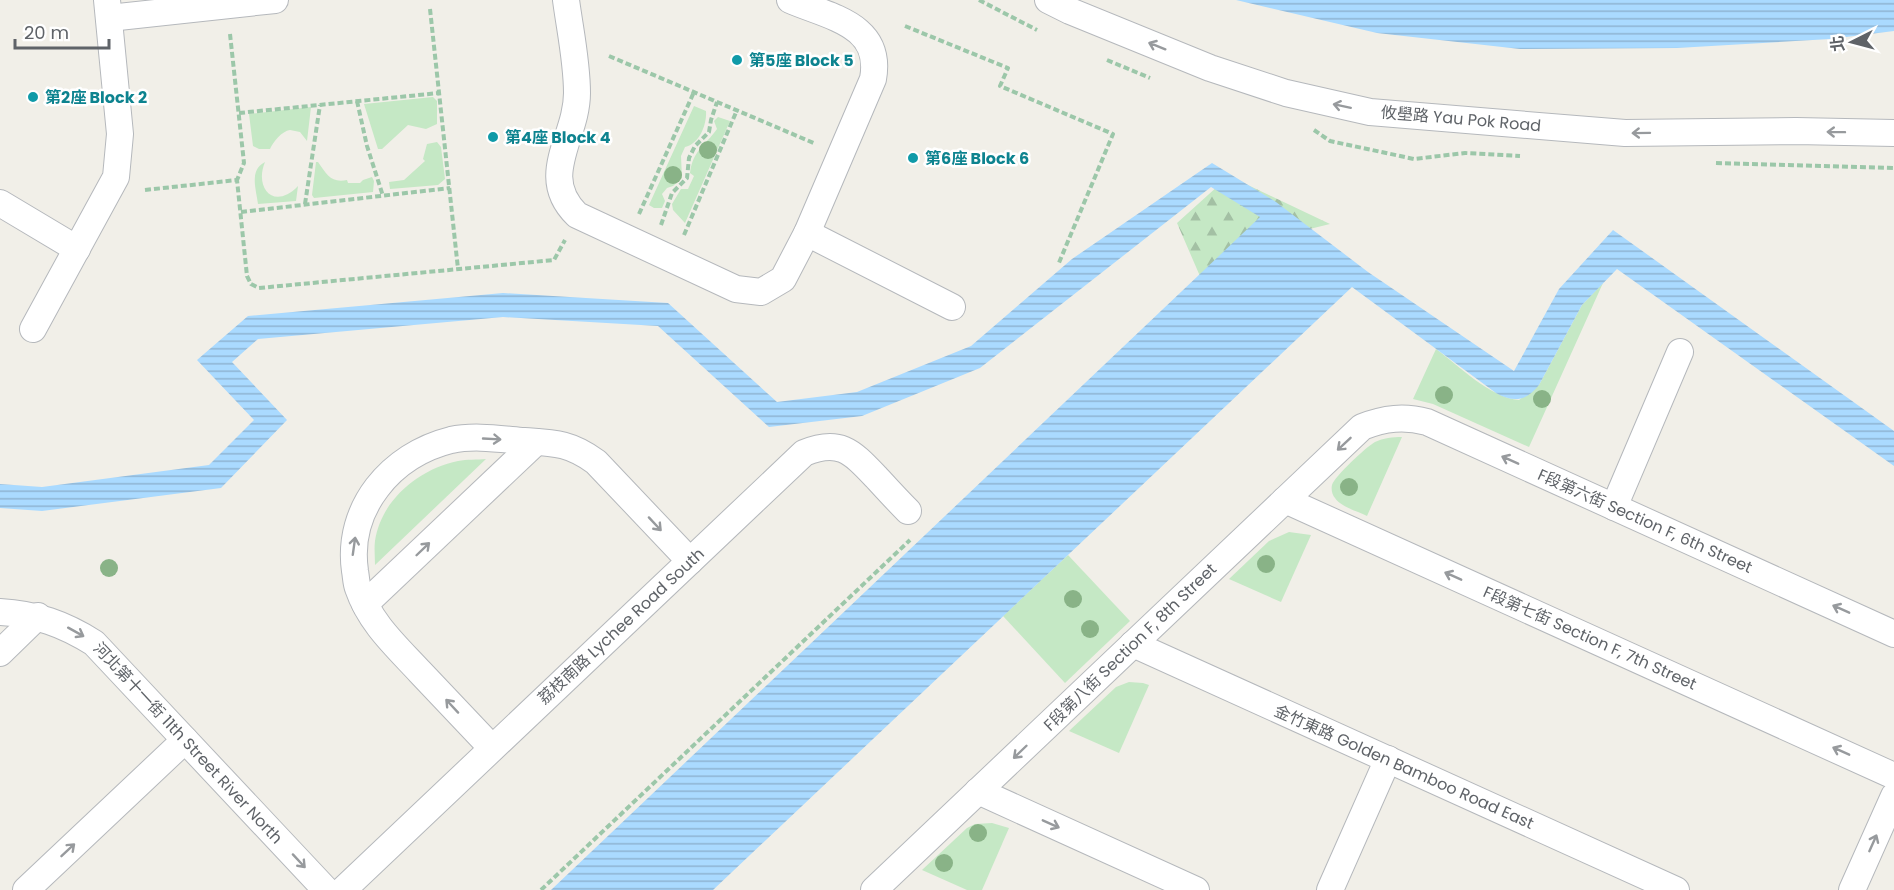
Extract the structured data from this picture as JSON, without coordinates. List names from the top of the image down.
{
  "streets": {
    "street": [
      "攸壆路 Yau Pok Road",
      "F段第六街 Section F, 6th Street",
      "荔枝南路 Lychee Road South",
      "F段第七街 Section F, 7th Street",
      "F段第八街 Section F, 8th Street",
      "河北第十一街 11th Street River North",
      "金竹東路 Golden Bamboo Road East"
    ]
  },
  "crossings": [
    ["F段第六街 Section F, 6th Street", "F段第八街 Section F, 8th Street"],
    ["F段第七街 Section F, 7th Street", "F段第八街 Section F, 8th Street"],
    ["F段第八街 Section F, 8th Street", "金竹東路 Golden Bamboo Road East"]
  ],
  "one_way": [
    "攸壆路 Yau Pok Road",
    "F段第六街 Section F, 6th Street",
    "F段第七街 Section F, 7th Street",
    "F段第八街 Section F, 8th Street"
  ],
  "places": [
    "第5座 Block 5",
    "第2座 Block 2",
    "第4座 Block 4",
    "第6座 Block 6"
  ],
  "scale_bar": "20 m",
  "north": "left"
}
